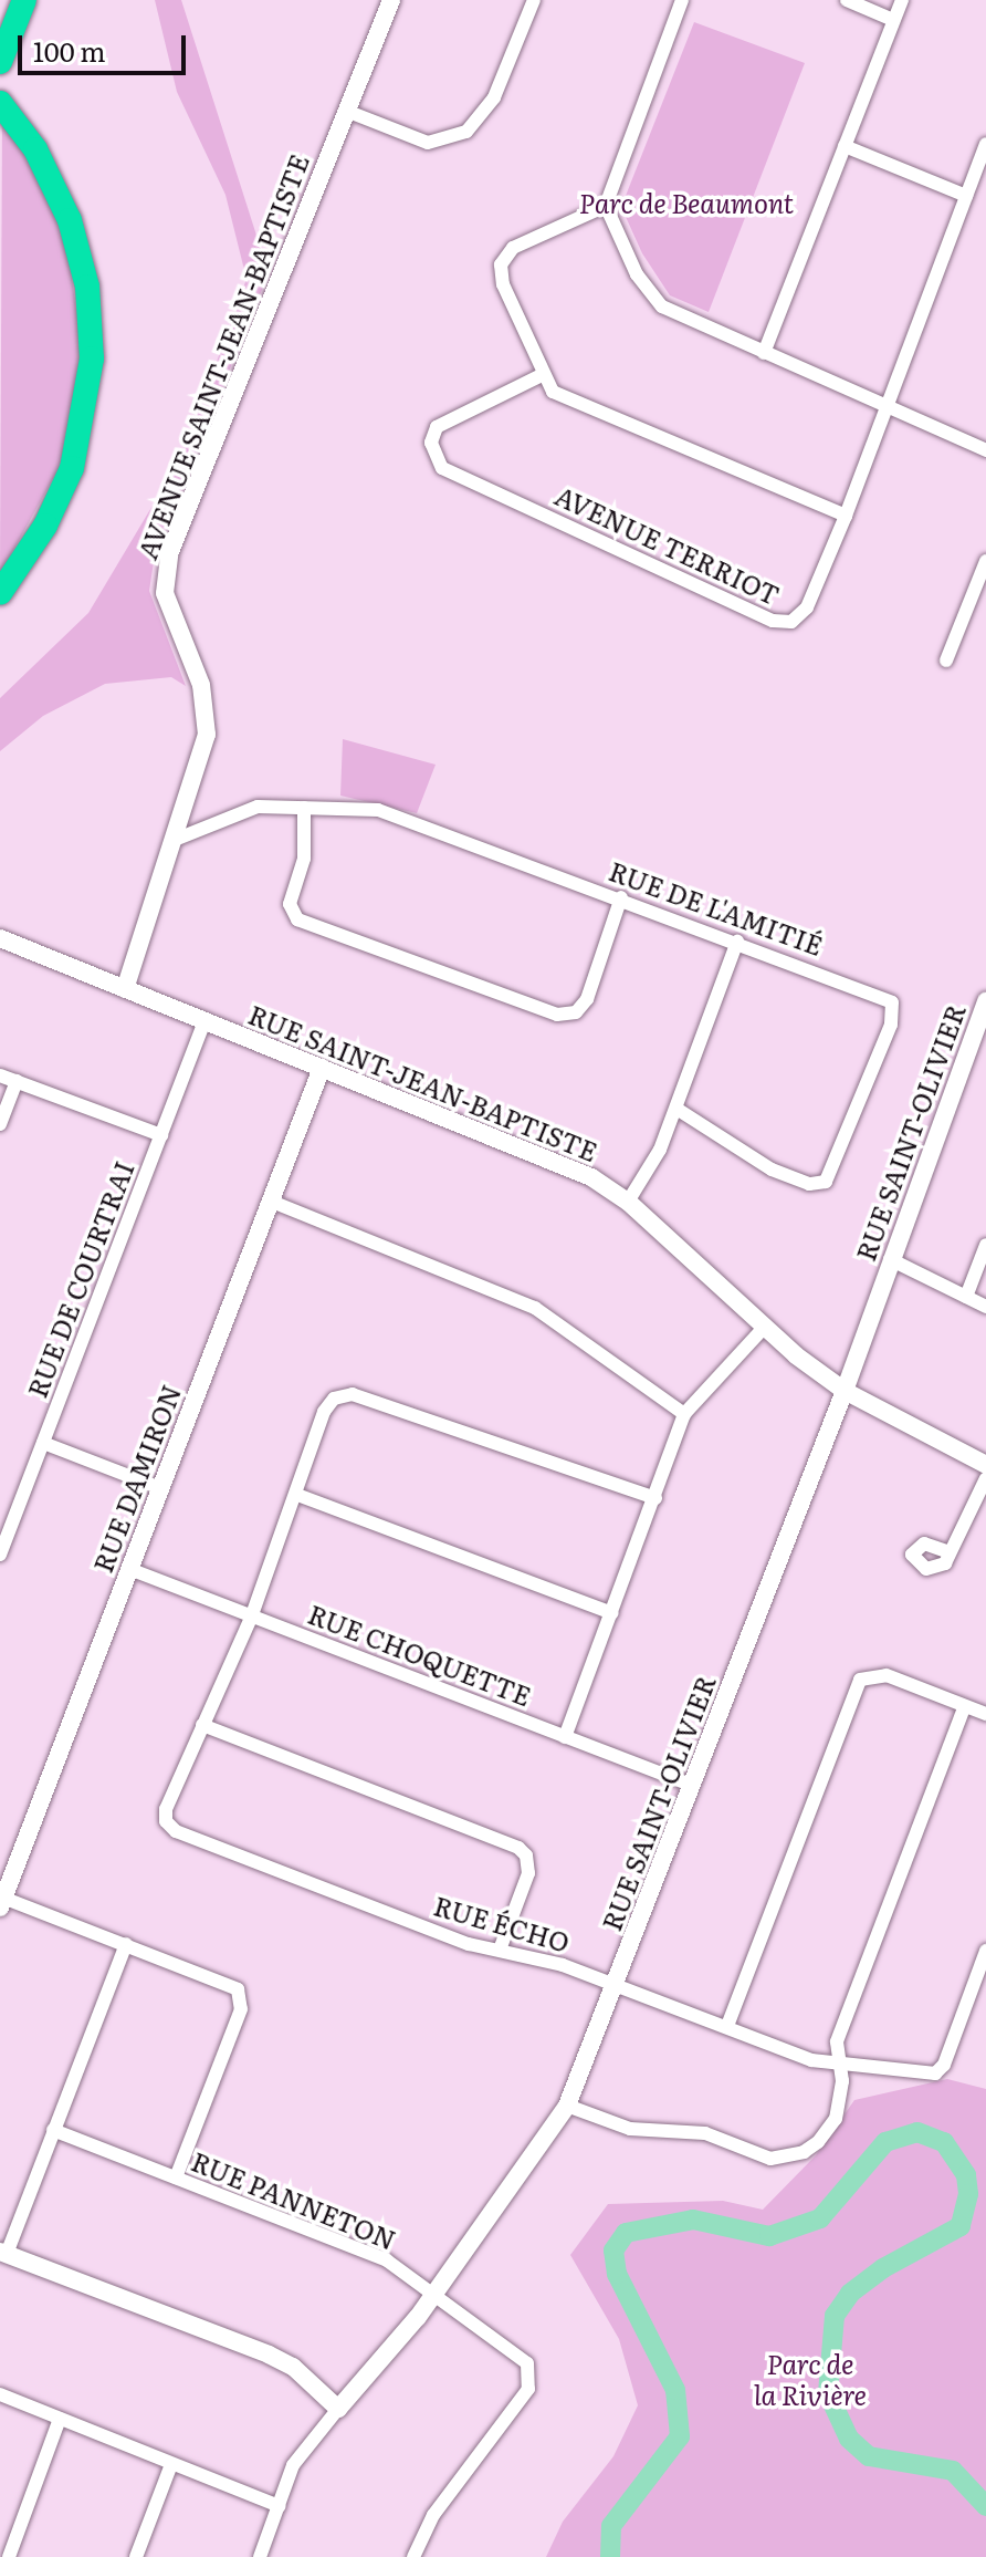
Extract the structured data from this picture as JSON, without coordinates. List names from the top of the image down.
{
  "streets": {
    "street": [
      "AVENUE SAINT-JEAN-BAPTISTE",
      "AVENUE TERRIOT",
      "RUE DE L'AMITIÉ",
      "RUE SAINT-JEAN-BAPTISTE",
      "RUE SAINT-OLIVIER",
      "RUE DE COURTRAI",
      "RUE DAMIRON",
      "RUE CHOQUETTE",
      "RUE ÉCHO",
      "RUE PANNETON"
    ]
  },
  "crossings": [
    ["AVENUE SAINT-JEAN-BAPTISTE", "RUE DE L'AMITIÉ"],
    ["AVENUE SAINT-JEAN-BAPTISTE", "RUE SAINT-JEAN-BAPTISTE"],
    ["RUE SAINT-JEAN-BAPTISTE", "RUE SAINT-OLIVIER"],
    ["RUE SAINT-JEAN-BAPTISTE", "RUE DE COURTRAI"],
    ["RUE SAINT-JEAN-BAPTISTE", "RUE DAMIRON"],
    ["RUE SAINT-OLIVIER", "RUE CHOQUETTE"],
    ["RUE SAINT-OLIVIER", "RUE ÉCHO"],
    ["RUE SAINT-OLIVIER", "RUE PANNETON"],
    ["RUE DAMIRON", "RUE CHOQUETTE"]
  ],
  "parks": ["Parc de Beaumont", "Parc de la Rivière"],
  "scale_bar": "100 m"
}
